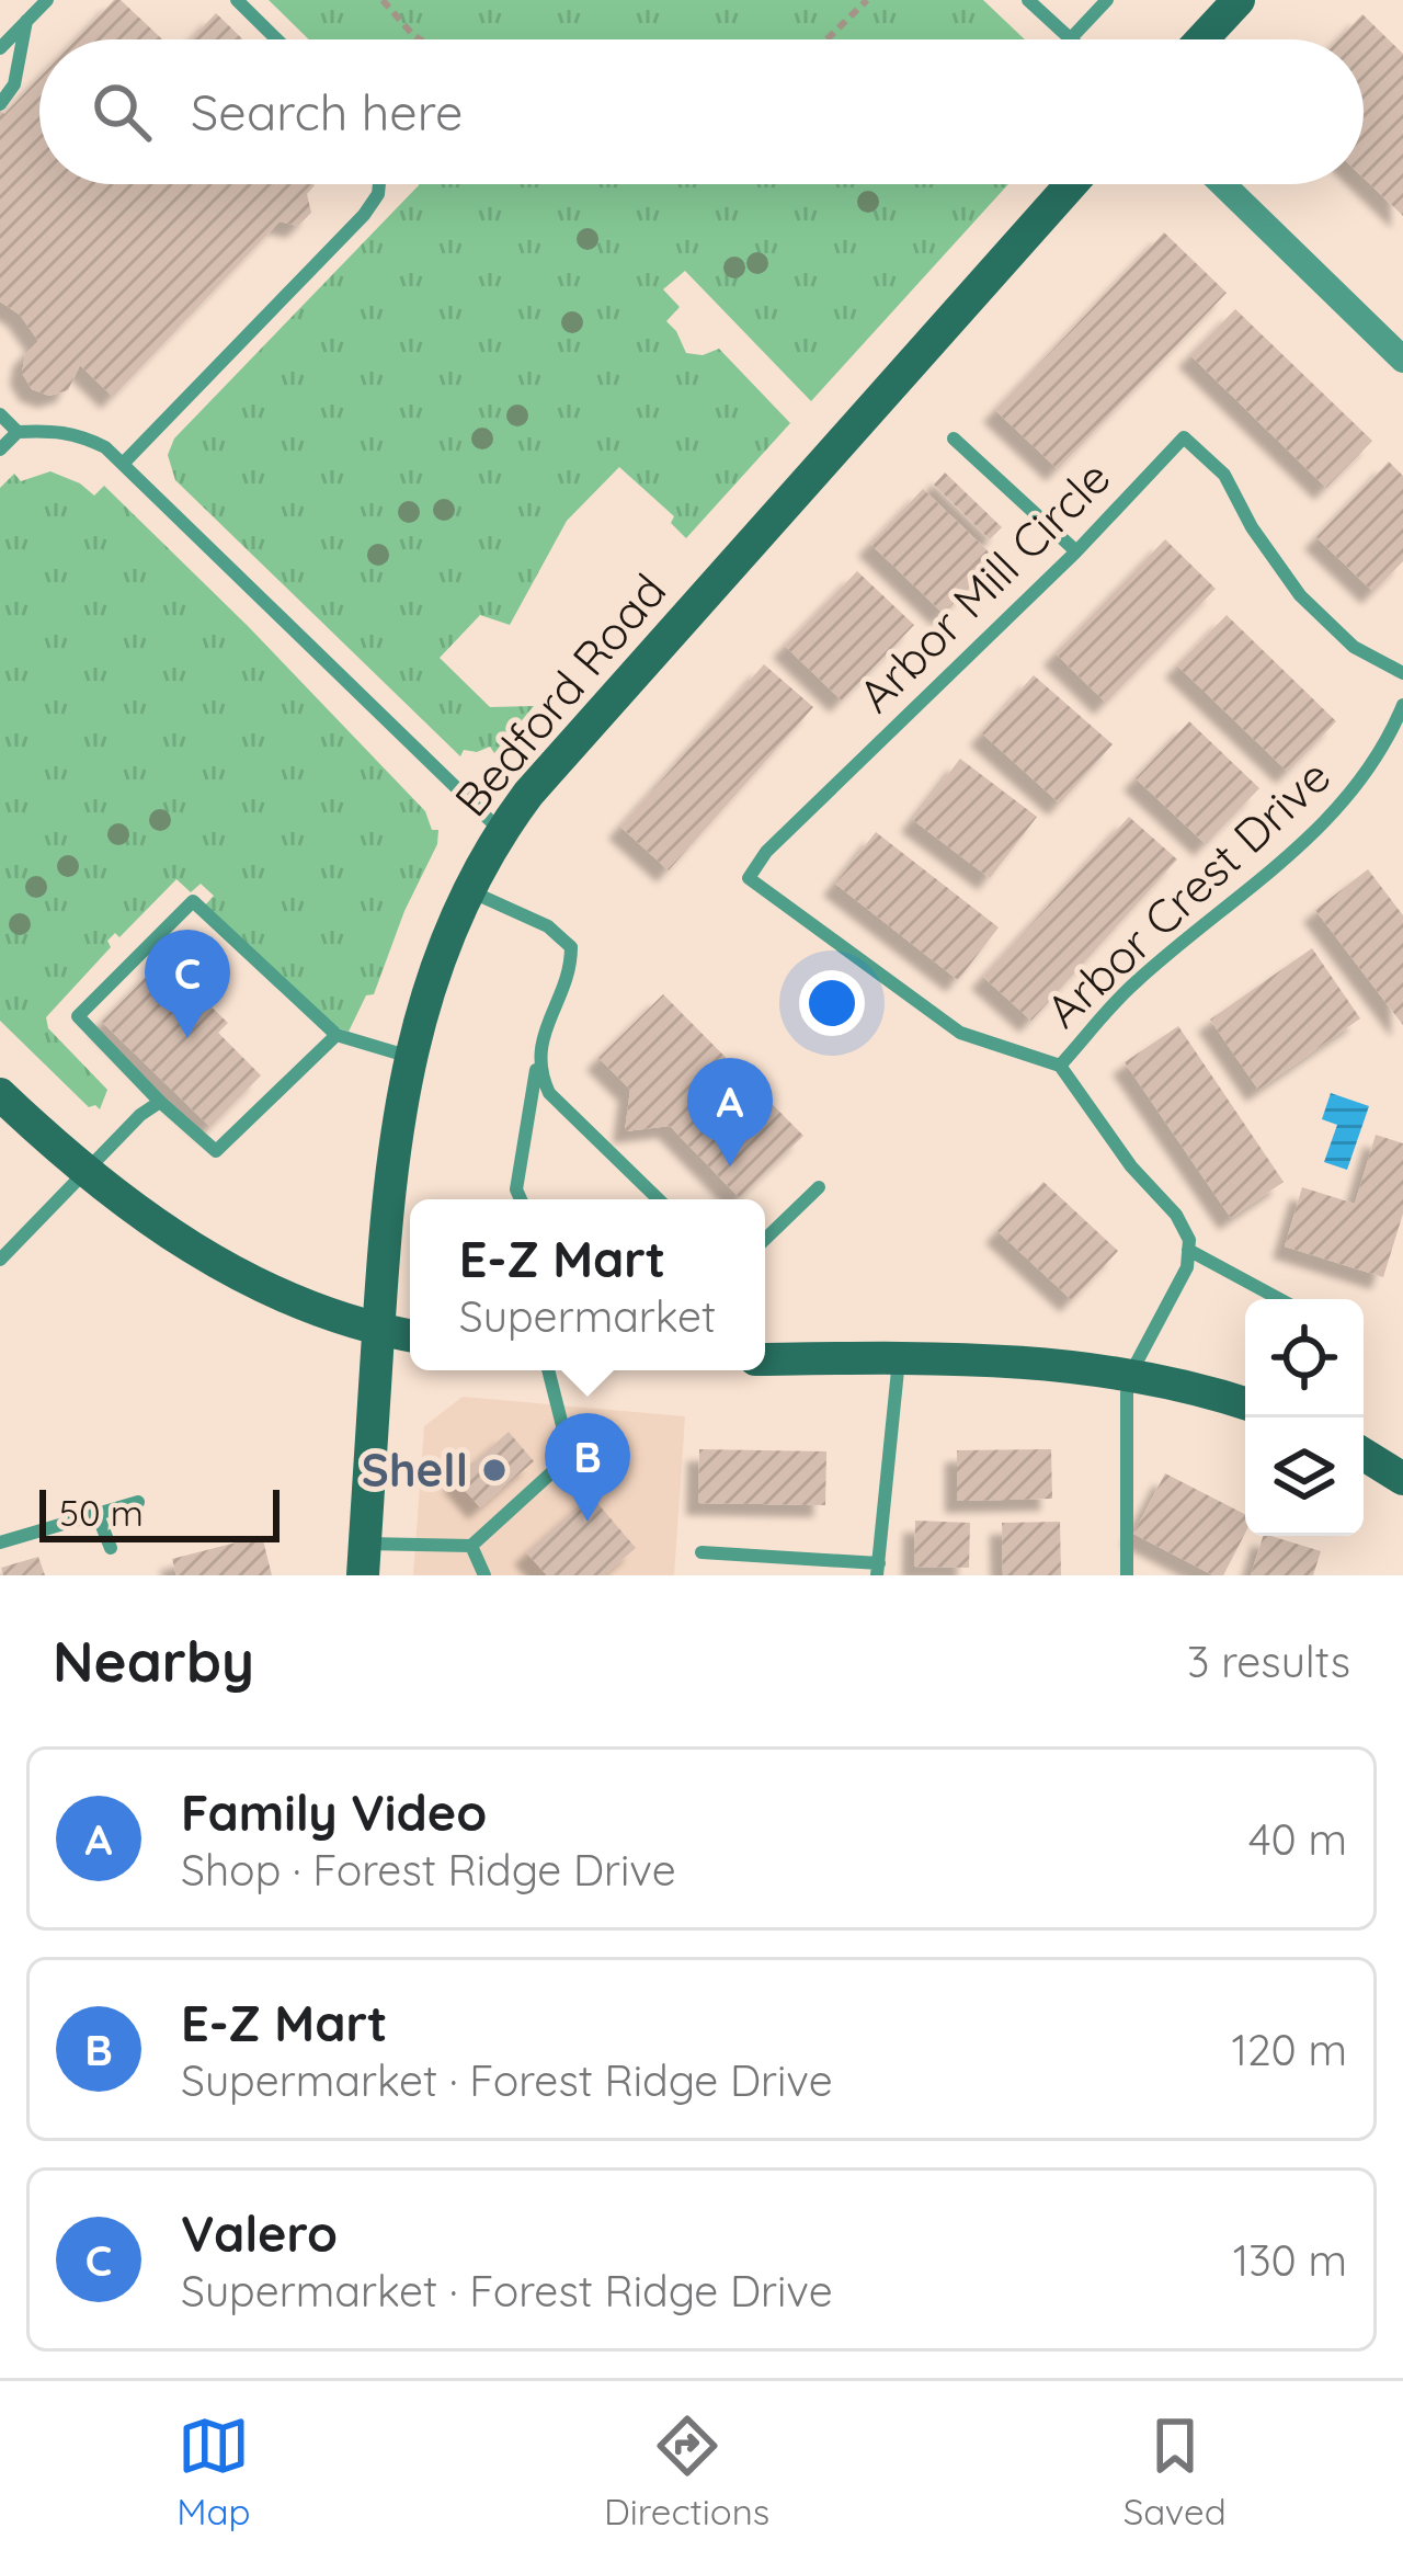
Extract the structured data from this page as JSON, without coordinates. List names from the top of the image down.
{
  "streets": {
    "main road": ["Bedford Road"],
    "lane": ["Arbor Mill Circle", "Arbor Crest Drive"]
  },
  "crossings": [
    ["Arbor Mill Circle", "Arbor Crest Drive"]
  ],
  "places": ["Shell"],
  "scale_bar": "50 m",
  "page": {
    "search": "Search here",
    "pins": ["C", "A", "B"],
    "popup": ["E-Z Mart", "Supermarket"],
    "scale": "50 m",
    "heading": ["Nearby", "3 results"],
    "list": [
      {
        "mark": "A",
        "name": "Family Video",
        "note": "Shop · Forest Ridge Drive",
        "value": "40 m"
      },
      {
        "mark": "B",
        "name": "E-Z Mart",
        "note": "Supermarket · Forest Ridge Drive",
        "value": "120 m"
      },
      {
        "mark": "C",
        "name": "Valero",
        "note": "Supermarket · Forest Ridge Drive",
        "value": "130 m"
      }
    ],
    "nav": ["Map", "Directions", "Saved"]
  }
}
